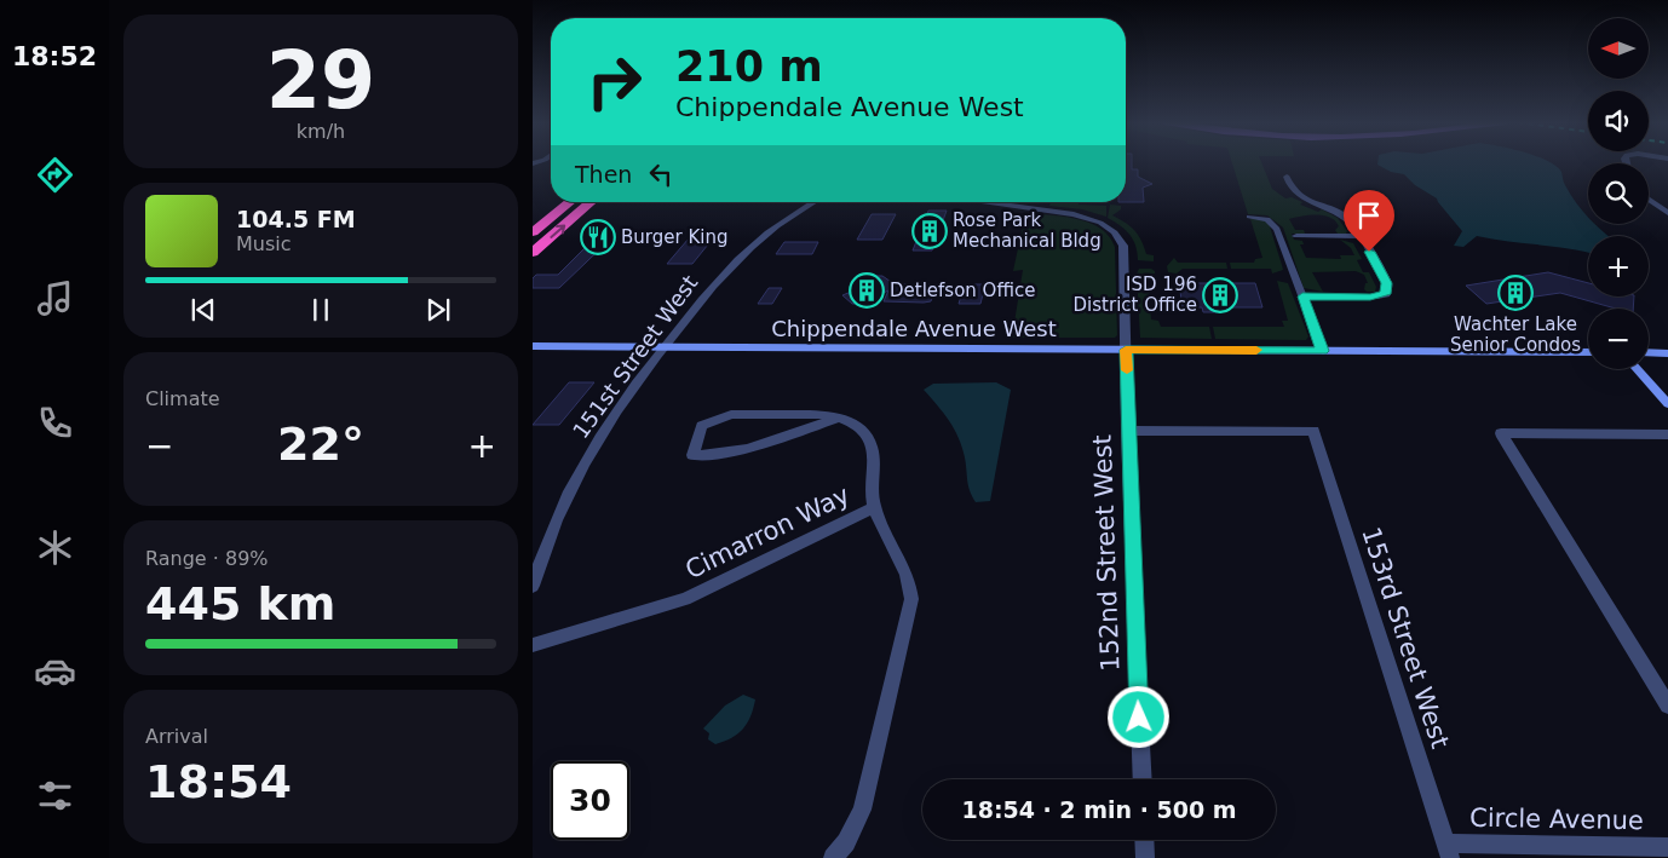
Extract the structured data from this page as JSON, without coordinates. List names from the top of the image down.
{
  "streets": {
    "street": [
      "Chippendale Avenue West",
      "151st Street West",
      "Cimarron Way",
      "152nd Street West",
      "153rd Street West",
      "Circle Avenue"
    ]
  },
  "crossings": [
    ["Chippendale Avenue West", "151st Street West"],
    ["Chippendale Avenue West", "152nd Street West"],
    ["152nd Street West", "153rd Street West"],
    ["153rd Street West", "Circle Avenue"]
  ],
  "places": {
    "building": [
      "Rose Park Mechanical Bldg",
      "Detlefson Office",
      "Wachter Lake Senior Condos",
      "ISD 196 District Office"
    ],
    "restaurant": ["Burger King"]
  },
  "north": "left",
  "page": {
    "tabs": "18:52",
    "tile": [
      ["29", "km/h"],
      "Climate",
      ["Range · 89%", "445 km"],
      ["Arrival", "18:54"]
    ],
    "map_buttons": ["+", "−"],
    "turn": ["210 m", "Chippendale Avenue West"],
    "then": "Then",
    "song": ["104.5 FM", "Music"],
    "heat": ["−", "22°", "+"],
    "limit": "30",
    "trip": "18:54 · 2 min · 500 m"
  }
}
